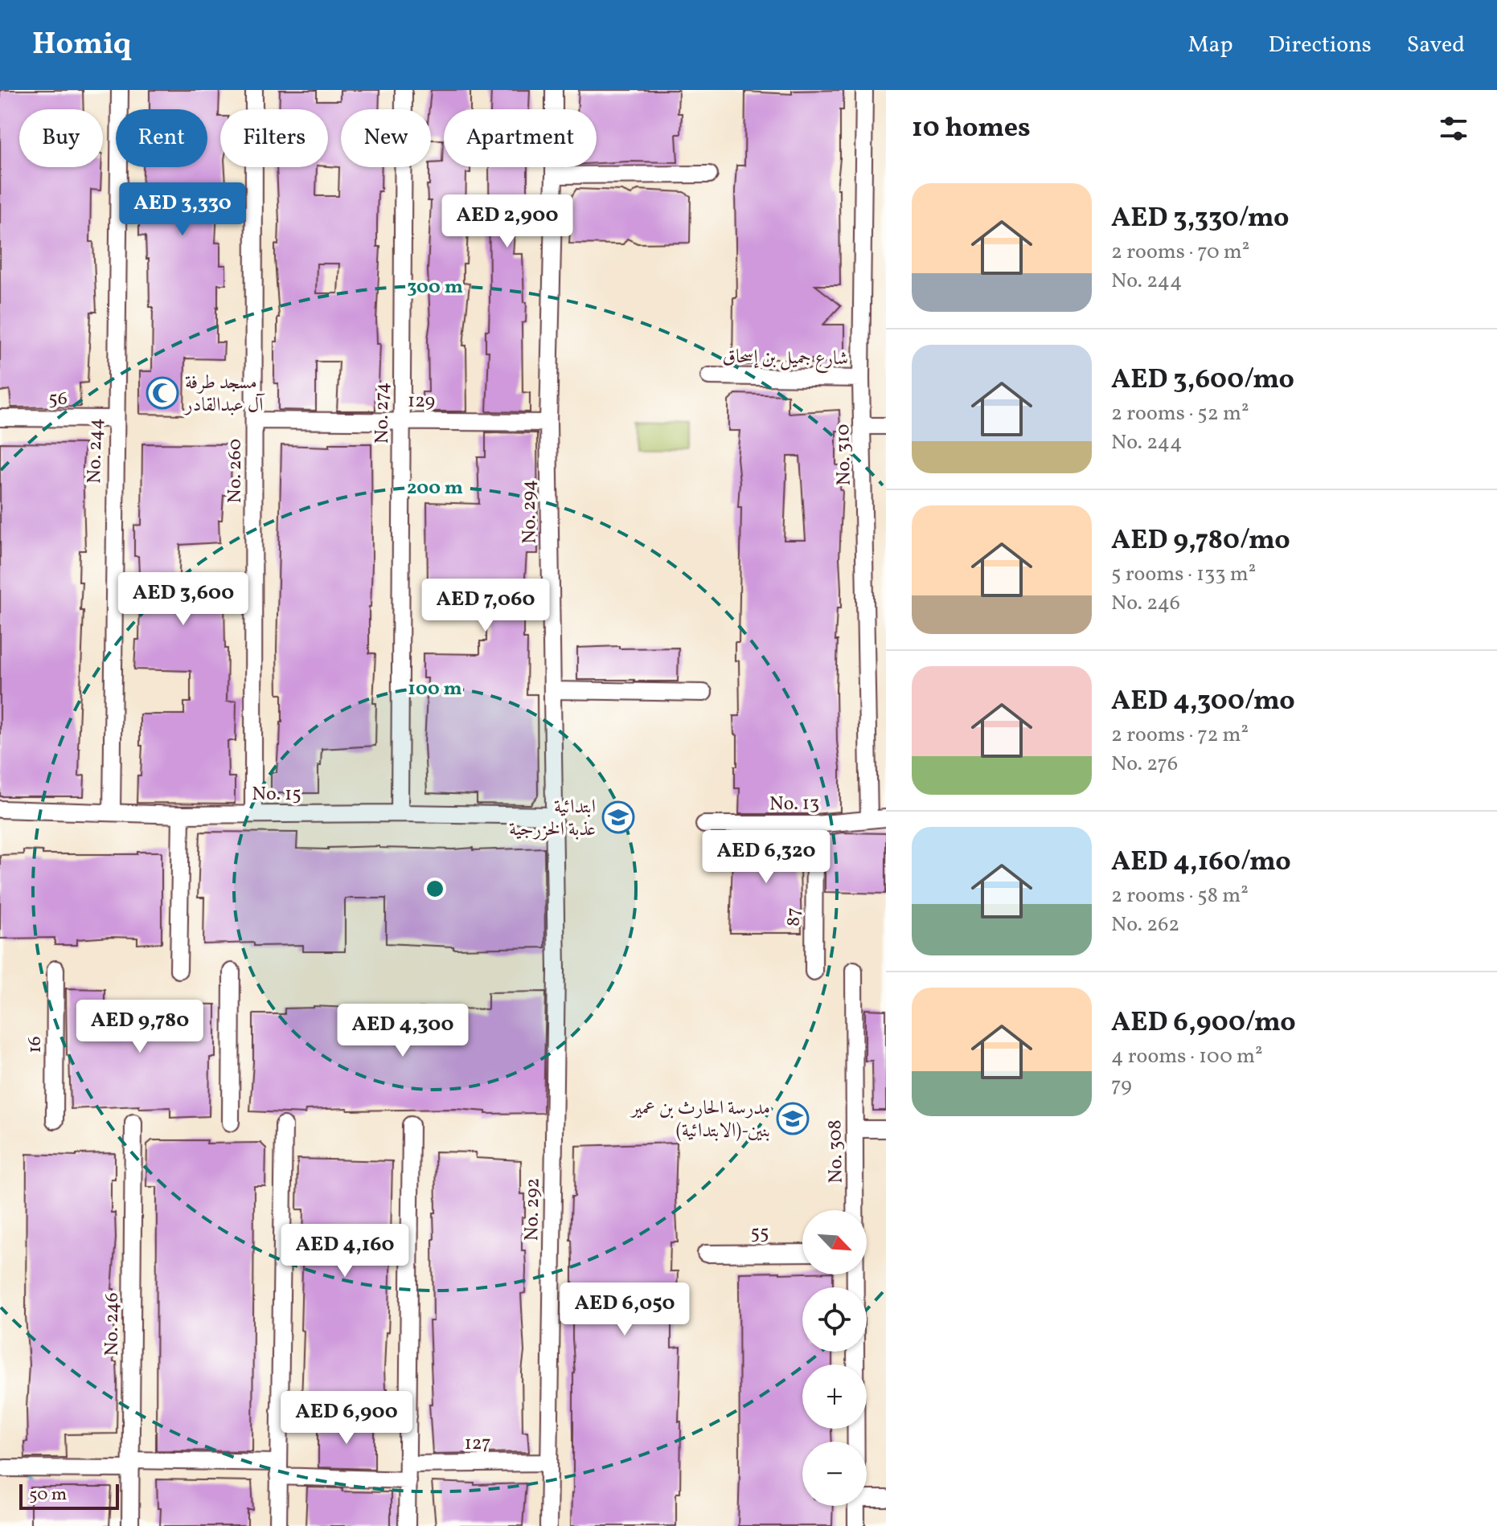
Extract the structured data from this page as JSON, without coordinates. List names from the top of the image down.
{
  "streets": {
    "street": [
      "شارع جميل بن إسحاق",
      "56",
      "129",
      "No. 274",
      "No. 244",
      "No. 310",
      "No. 260",
      "No. 294",
      "No. 15",
      "No. 13",
      "87",
      "16",
      "No. 308",
      "No. 292",
      "55",
      "No. 246",
      "127"
    ]
  },
  "crossings": [
    ["شارع جميل بن إسحاق", "No. 310"],
    ["56", "No. 244"],
    ["129", "No. 274"],
    ["129", "No. 260"],
    ["129", "No. 294"],
    ["No. 274", "No. 15"],
    ["No. 244", "No. 15"],
    ["No. 310", "No. 13"],
    ["No. 260", "No. 15"],
    ["No. 294", "No. 15"],
    ["No. 294", "No. 292"],
    ["No. 13", "87"],
    ["No. 292", "127"],
    ["No. 246", "127"]
  ],
  "places": {
    "mosque": ["مسجد طرفة آل عبدالقادر"],
    "school or university": ["ابتدائية عذبة الخزرجية", "مدرسة الحارث بن عمير (الابتدائية)-بنين"]
  },
  "scale_bar": "50 m",
  "north": "bottom right",
  "page": {
    "header": "Homiq",
    "nav": ["Map", "Directions", "Saved"],
    "heading": "10 homes",
    "chip": [
      "Buy",
      "Rent",
      "Filters",
      "New",
      "Apartment"
    ],
    "list": [
      {
        "name": "AED 3,330/mo",
        "note": "2 rooms · 70 m² · No. 244"
      },
      {
        "name": "AED 3,600/mo",
        "note": "2 rooms · 52 m² · No. 244"
      },
      {
        "name": "AED 9,780/mo",
        "note": "5 rooms · 133 m² · No. 246"
      },
      {
        "name": "AED 4,300/mo",
        "note": "2 rooms · 72 m² · No. 276"
      },
      {
        "name": "AED 4,160/mo",
        "note": "2 rooms · 58 m² · No. 262"
      },
      {
        "name": "AED 6,900/mo",
        "note": "4 rooms · 100 m² · 79"
      }
    ],
    "price": [
      "AED 3,330",
      "AED 2,900",
      "AED 3,600",
      "AED 7,060",
      "AED 6,320",
      "AED 9,780",
      "AED 4,300",
      "AED 4,160",
      "AED 6,050",
      "AED 6,900"
    ],
    "map_buttons": ["+", "−"],
    "scale": "50 m"
  },
  "rings": ["300 m", "200 m", "100 m"]
}
